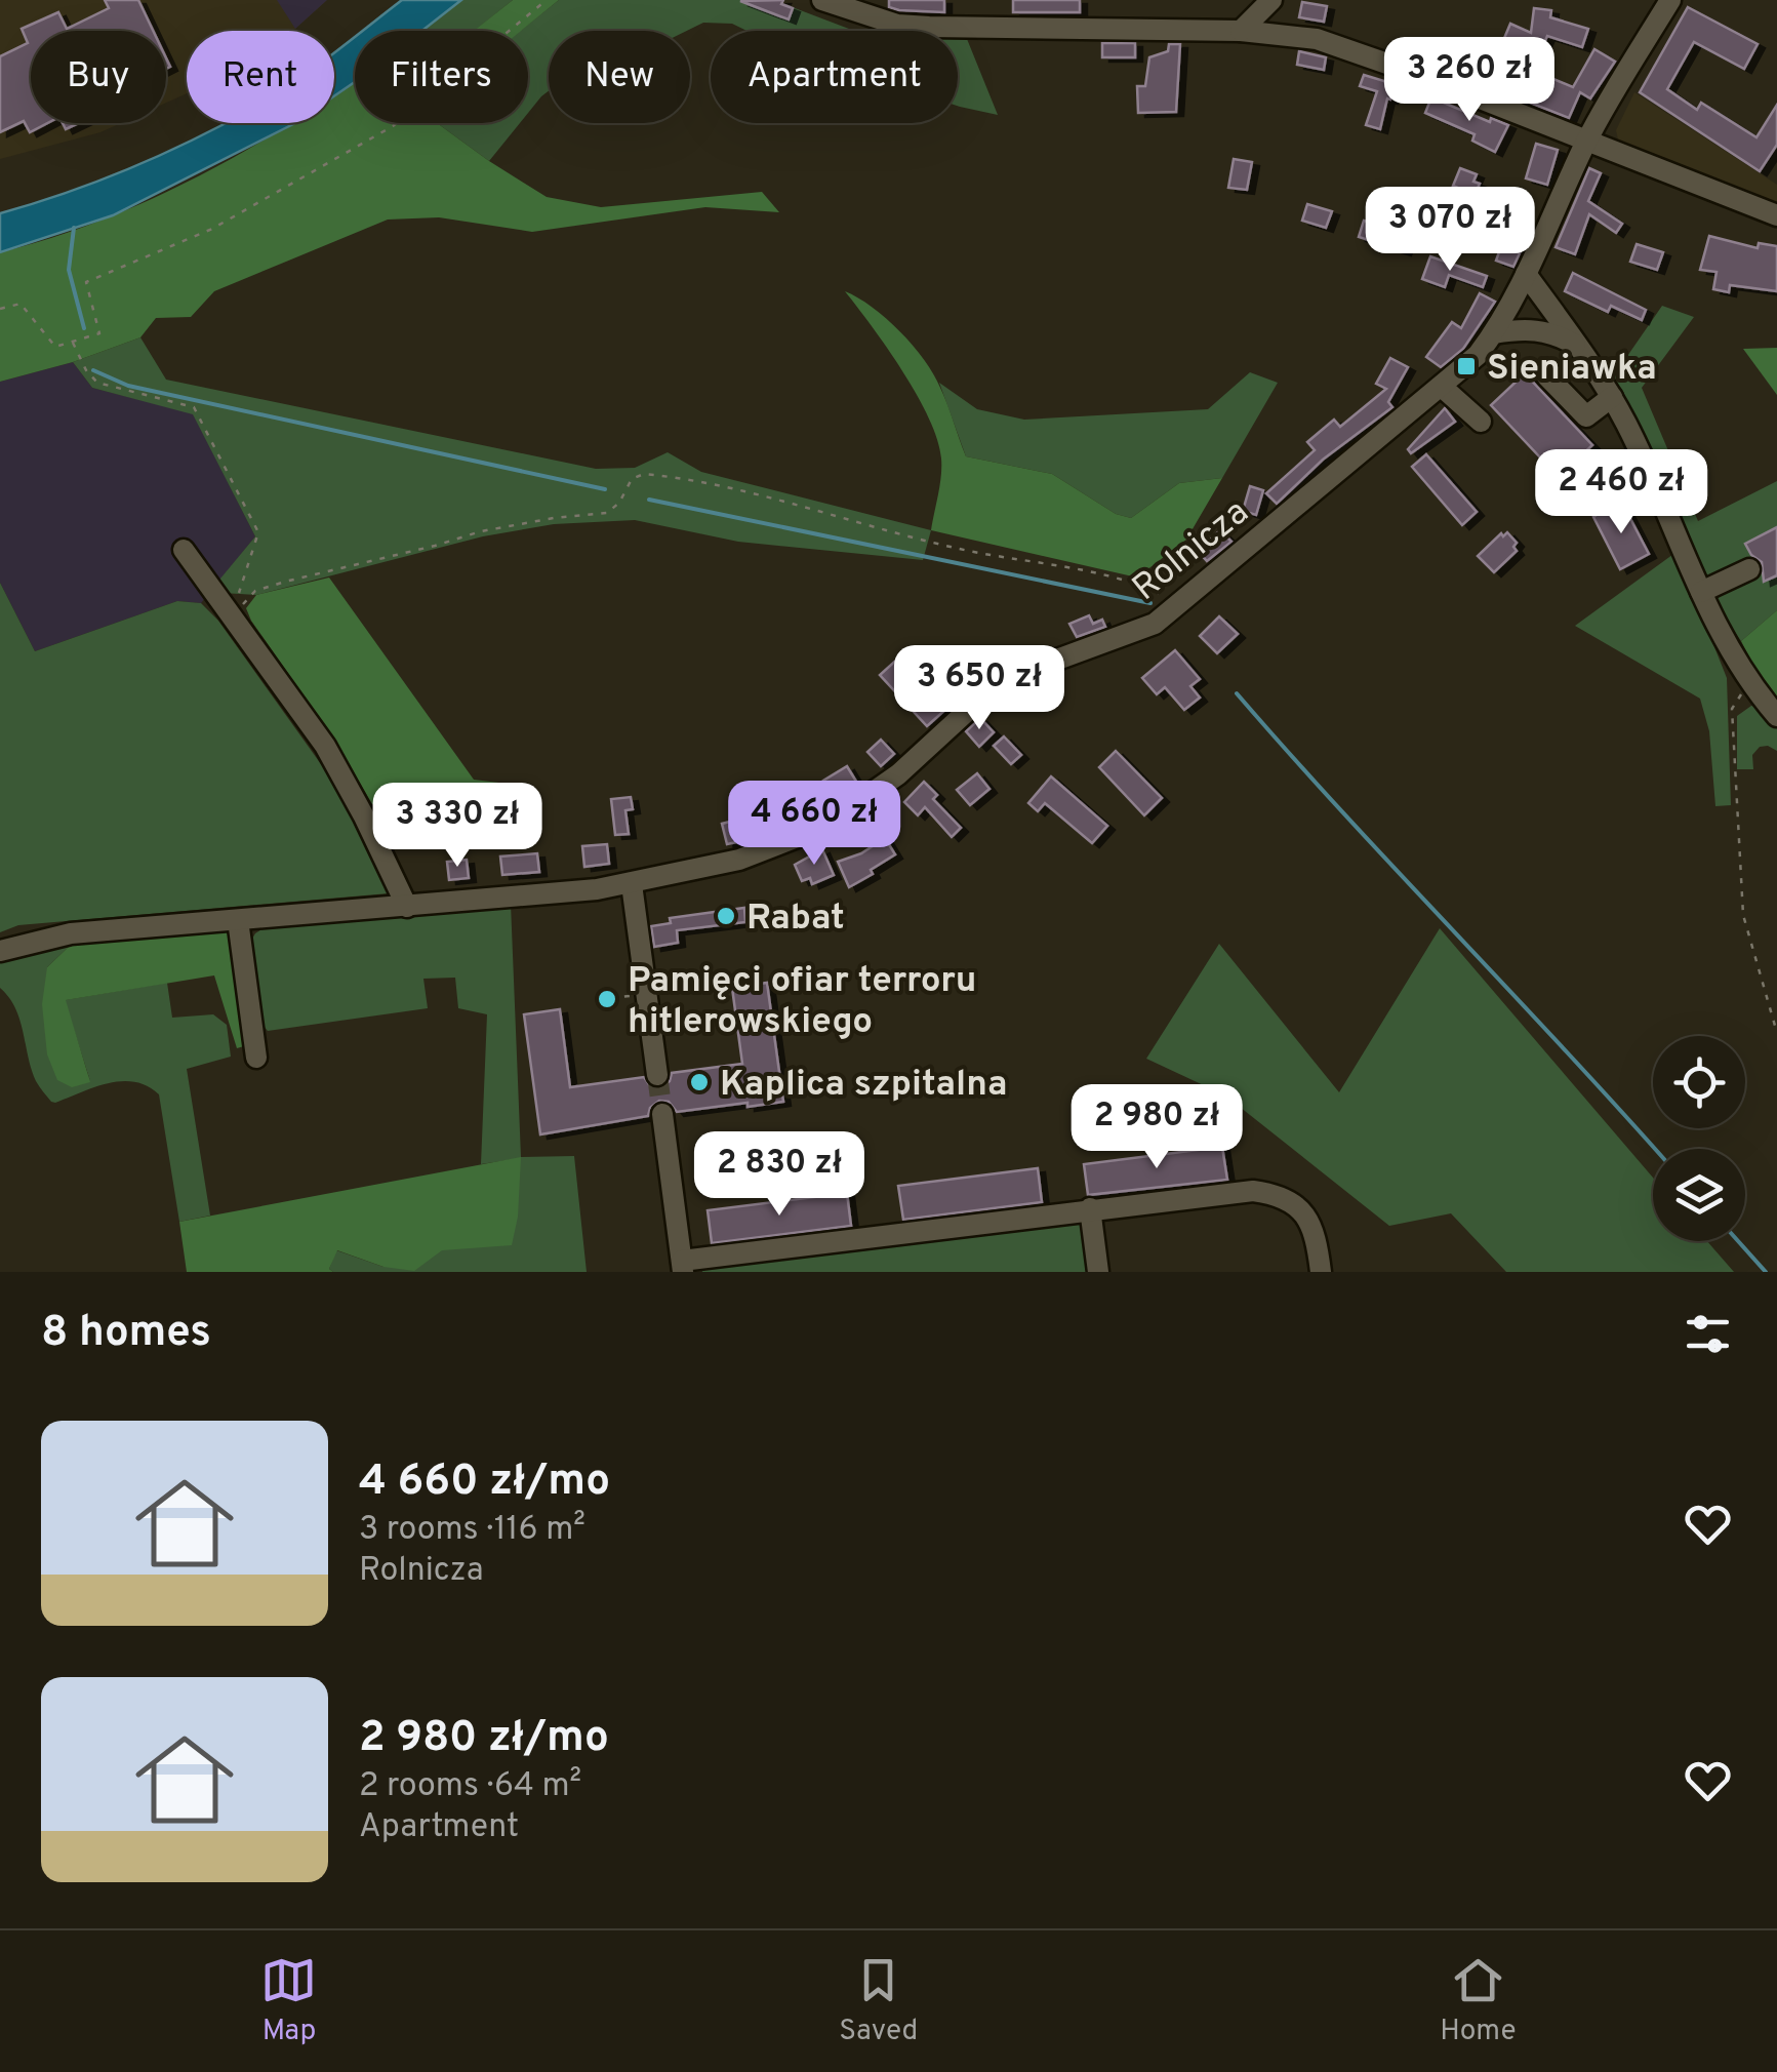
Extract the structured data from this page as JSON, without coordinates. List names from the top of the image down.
{
  "streets": {
    "street": ["Rolnicza"]
  },
  "places": {
    "transit": ["Sieniawka"],
    "other": ["Rabat", "Pamięci ofiar terroru hitlerowskiego", "Kaplica szpitalna"]
  },
  "page": {
    "chip": [
      "Buy",
      "Rent",
      "Filters",
      "New",
      "Apartment"
    ],
    "price": [
      "3 260 zł",
      "3 070 zł",
      "2 460 zł",
      "3 650 zł",
      "4 660 zł",
      "3 330 zł",
      "2 980 zł",
      "2 830 zł"
    ],
    "heading": "8 homes",
    "list": [
      {
        "name": "4 660 zł/mo",
        "note": "3 rooms · 116 m² · Rolnicza"
      },
      {
        "name": "2 980 zł/mo",
        "note": "2 rooms · 64 m² · Apartment"
      }
    ],
    "tabs": ["Map", "Saved", "Home"]
  }
}
